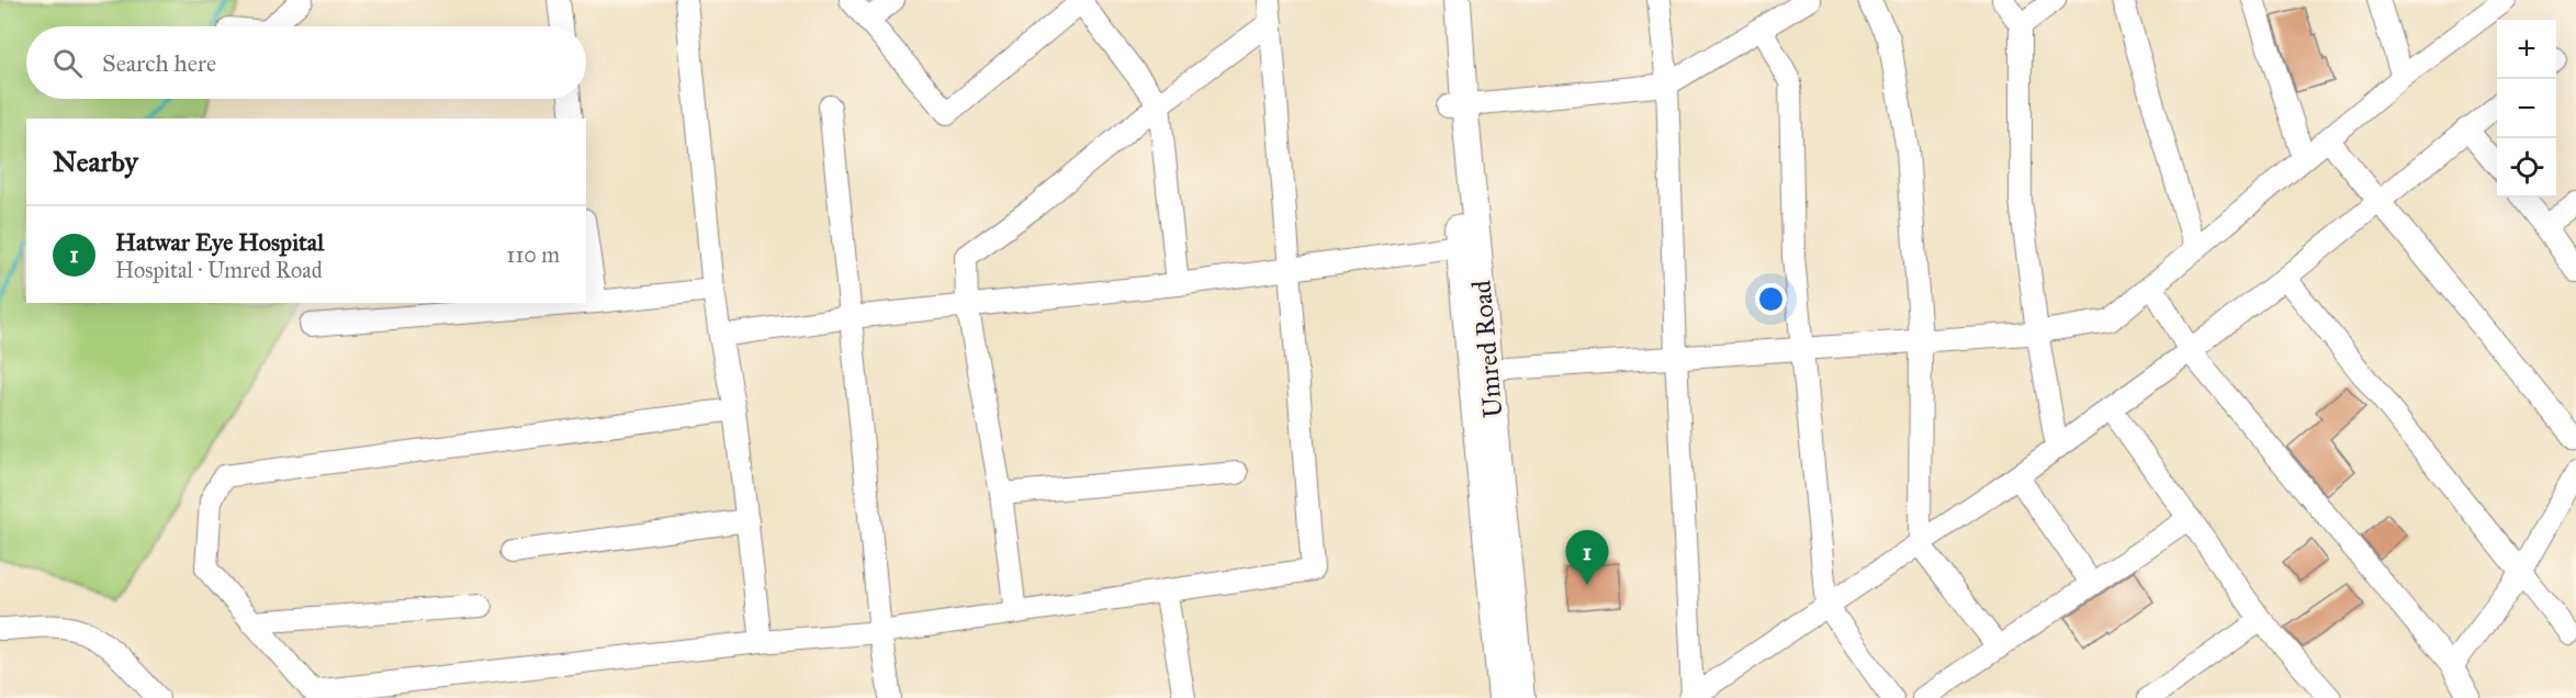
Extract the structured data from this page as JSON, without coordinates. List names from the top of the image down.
{
  "streets": {
    "main road": ["Umred Road"]
  },
  "page": {
    "map_buttons": ["+", "−"],
    "search": "Search here",
    "heading": "Nearby",
    "list": [
      {
        "mark": "1",
        "name": "Hatwar Eye Hospital",
        "note": "Hospital · Umred Road",
        "value": "110 m"
      }
    ],
    "pins": "1"
  }
}
